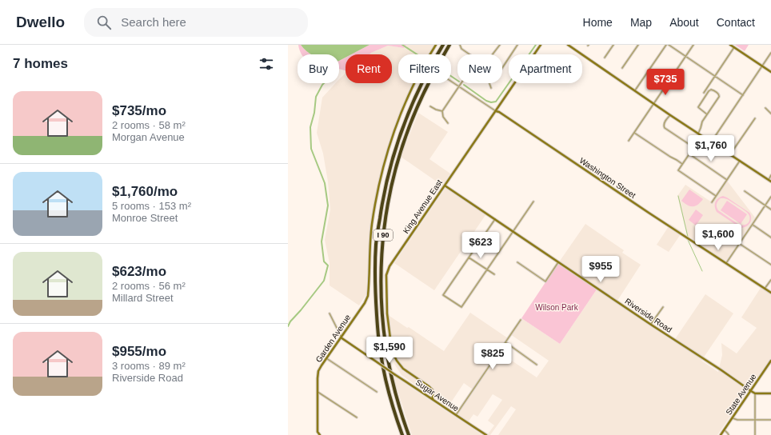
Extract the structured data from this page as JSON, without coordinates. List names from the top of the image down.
{
  "streets": {
    "highway": ["I 90"],
    "street": [
      "Washington Street",
      "King Avenue East",
      "Riverside Road",
      "Garden Avenue",
      "State Avenue",
      "Sugar Avenue"
    ]
  },
  "crossings": [
    ["Washington Street", "King Avenue East"],
    ["King Avenue East", "Riverside Road"],
    ["King Avenue East", "Sugar Avenue"],
    ["Riverside Road", "State Avenue"],
    ["Garden Avenue", "Sugar Avenue"]
  ],
  "parks": ["Wilson Park"],
  "page": {
    "header": "Dwello",
    "search": "Search here",
    "nav": [
      "Home",
      "Map",
      "About",
      "Contact"
    ],
    "heading": "7 homes",
    "chip": [
      "Buy",
      "Rent",
      "Filters",
      "New",
      "Apartment"
    ],
    "price": [
      "$735",
      "$1,760",
      "$1,600",
      "$623",
      "$955",
      "$1,590",
      "$825"
    ],
    "list": [
      {
        "name": "$735/mo",
        "note": "2 rooms · 58 m² · Morgan Avenue"
      },
      {
        "name": "$1,760/mo",
        "note": "5 rooms · 153 m² · Monroe Street"
      },
      {
        "name": "$623/mo",
        "note": "2 rooms · 56 m² · Millard Street"
      },
      {
        "name": "$955/mo",
        "note": "3 rooms · 89 m² · Riverside Road"
      }
    ]
  }
}
